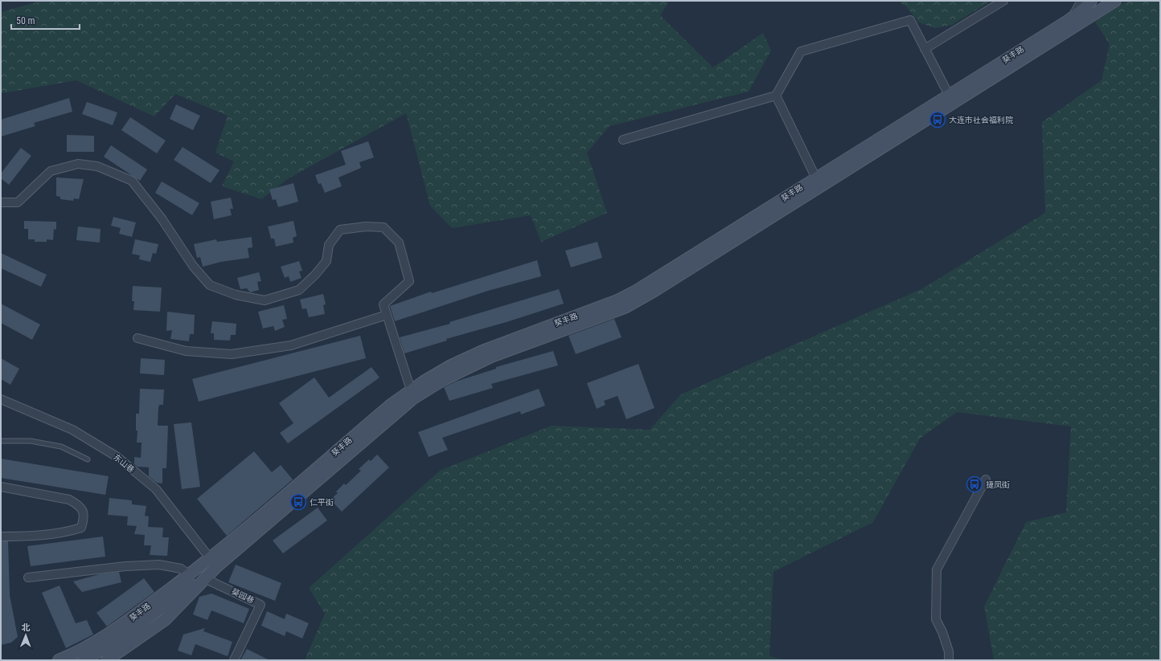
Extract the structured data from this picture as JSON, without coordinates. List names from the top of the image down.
{
  "streets": {
    "main road": ["葵丰路"],
    "street": ["东山巷", "葵园巷"]
  },
  "crossings": [
    ["葵丰路", "东山巷"],
    ["葵丰路", "葵园巷"]
  ],
  "places": {
    "bus stop": ["大连市社会福利院", "捷凤街", "仁平街"]
  },
  "scale_bar": "50 m",
  "north": "top"
}
